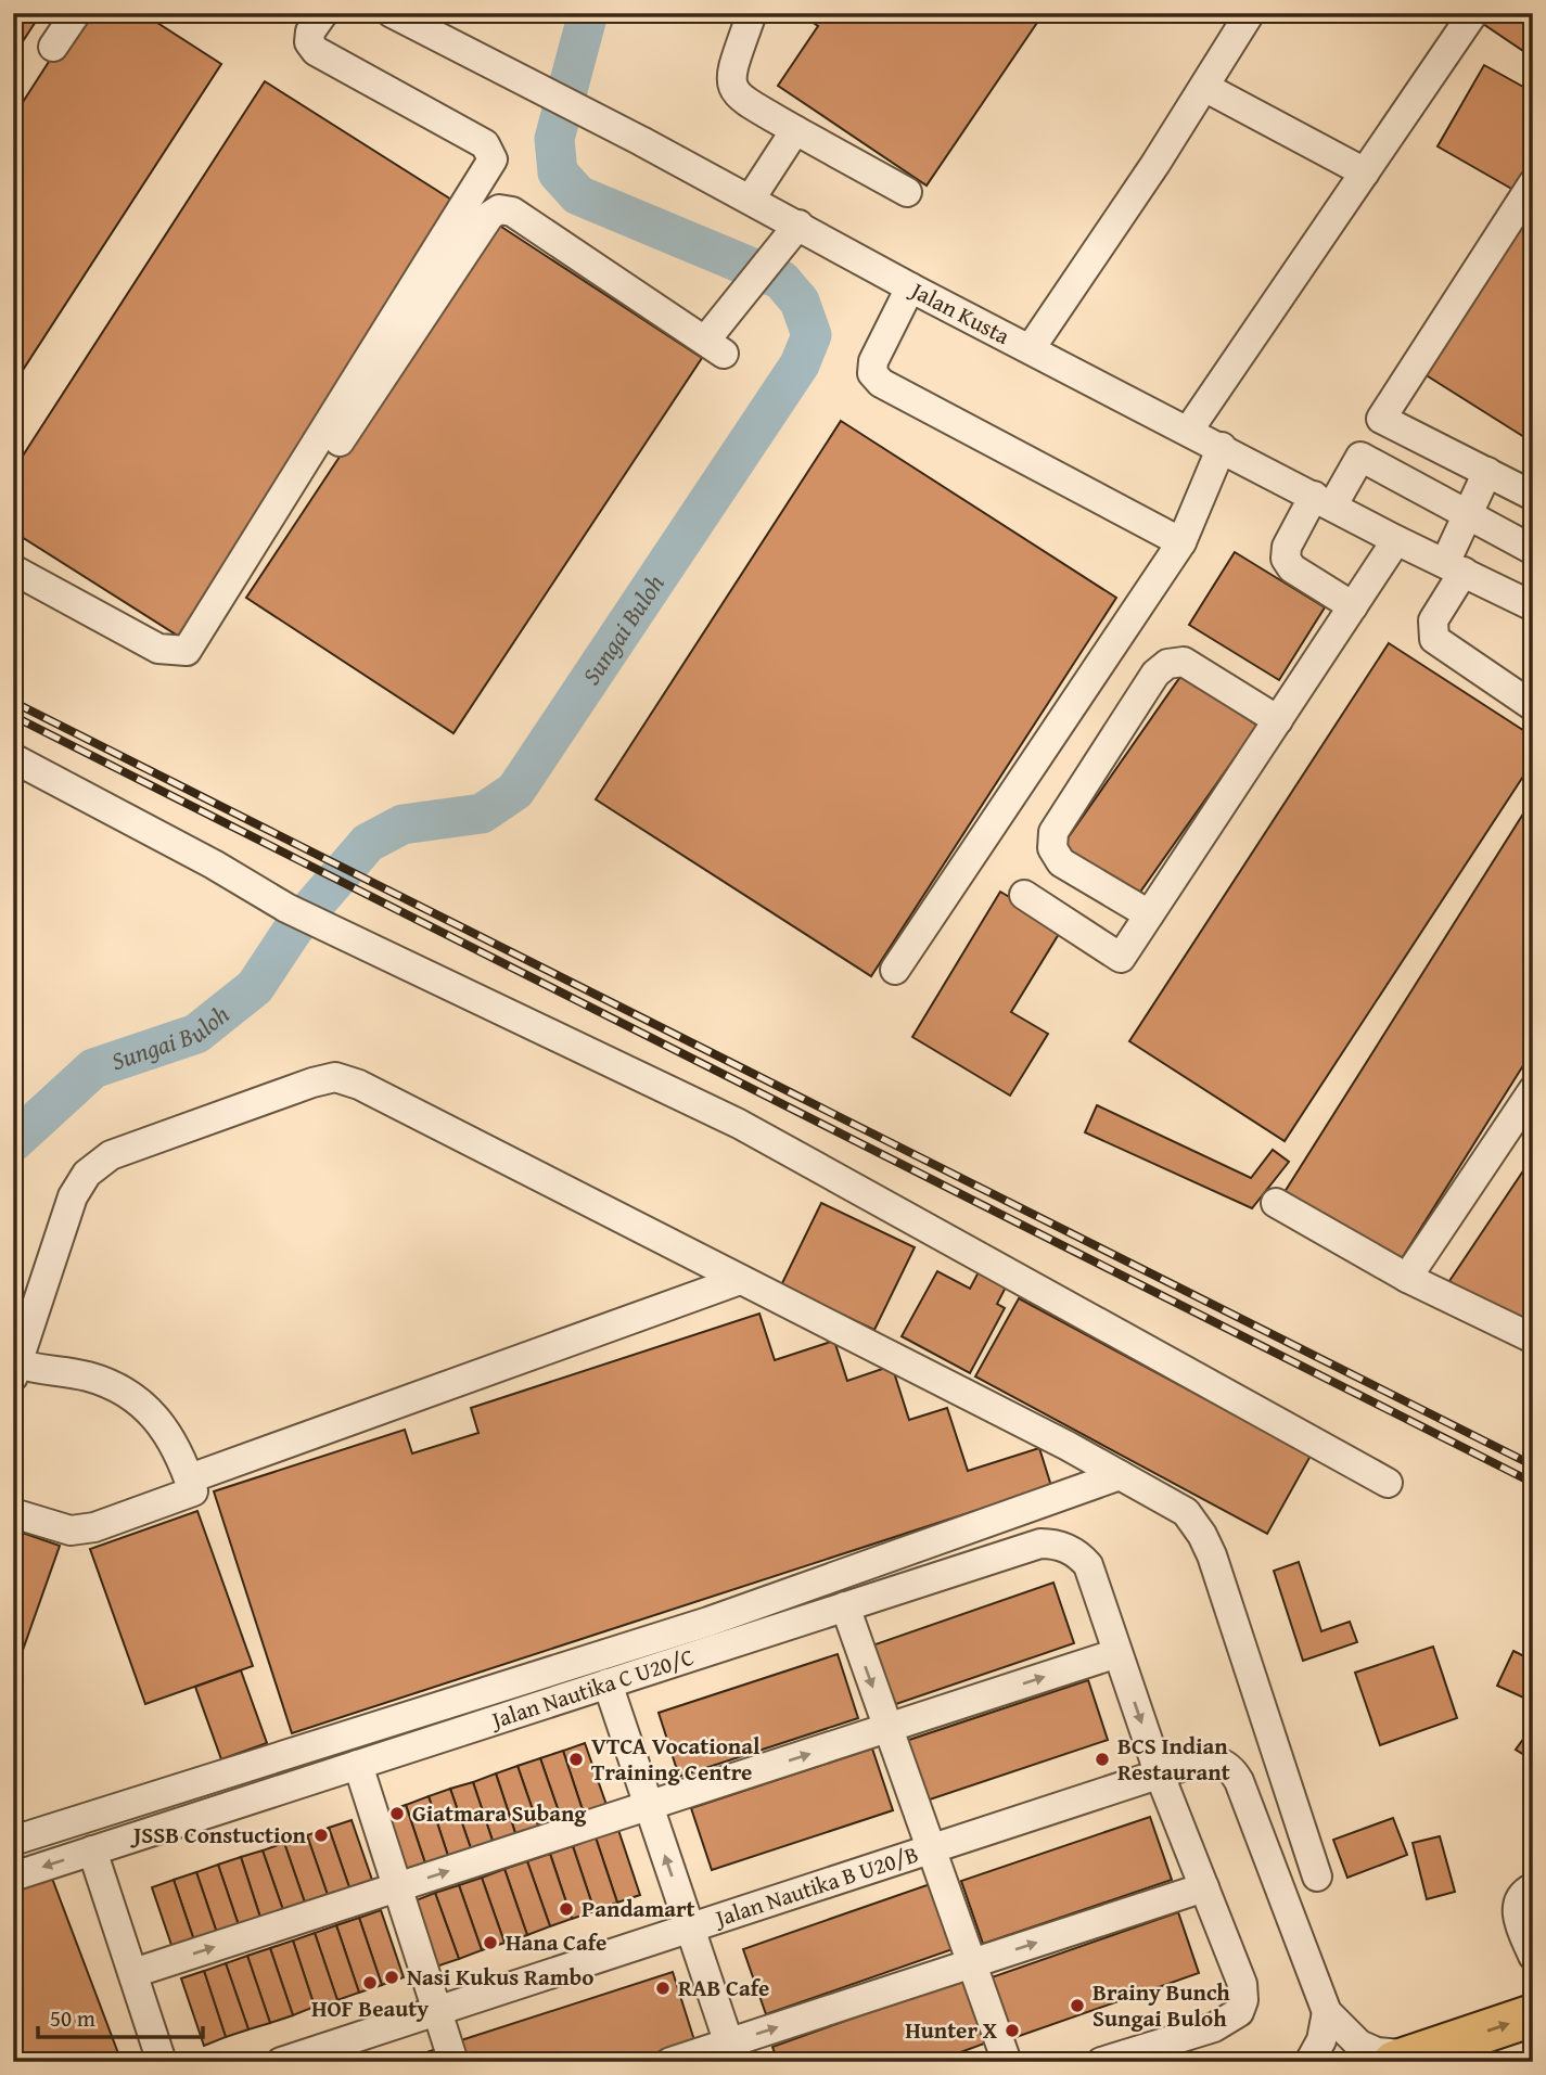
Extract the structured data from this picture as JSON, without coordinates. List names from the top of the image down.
{
  "streets": {
    "street": ["Jalan Kusta", "Jalan Nautika C U20/C", "Jalan Nautika B U20/B"]
  },
  "water": ["Sungai Buloh"],
  "places": [
    "VTCA Vocational Training Centre",
    "BCS Indian Restaurant",
    "Giatmara Subang",
    "JSSB Constuction",
    "Pandamart",
    "Hana Cafe",
    "Nasi Kukus Rambo",
    "HOF Beauty",
    "RAB Cafe",
    "Brainy Bunch Sungai Buloh",
    "Hunter X"
  ],
  "scale_bar": "50 m"
}
